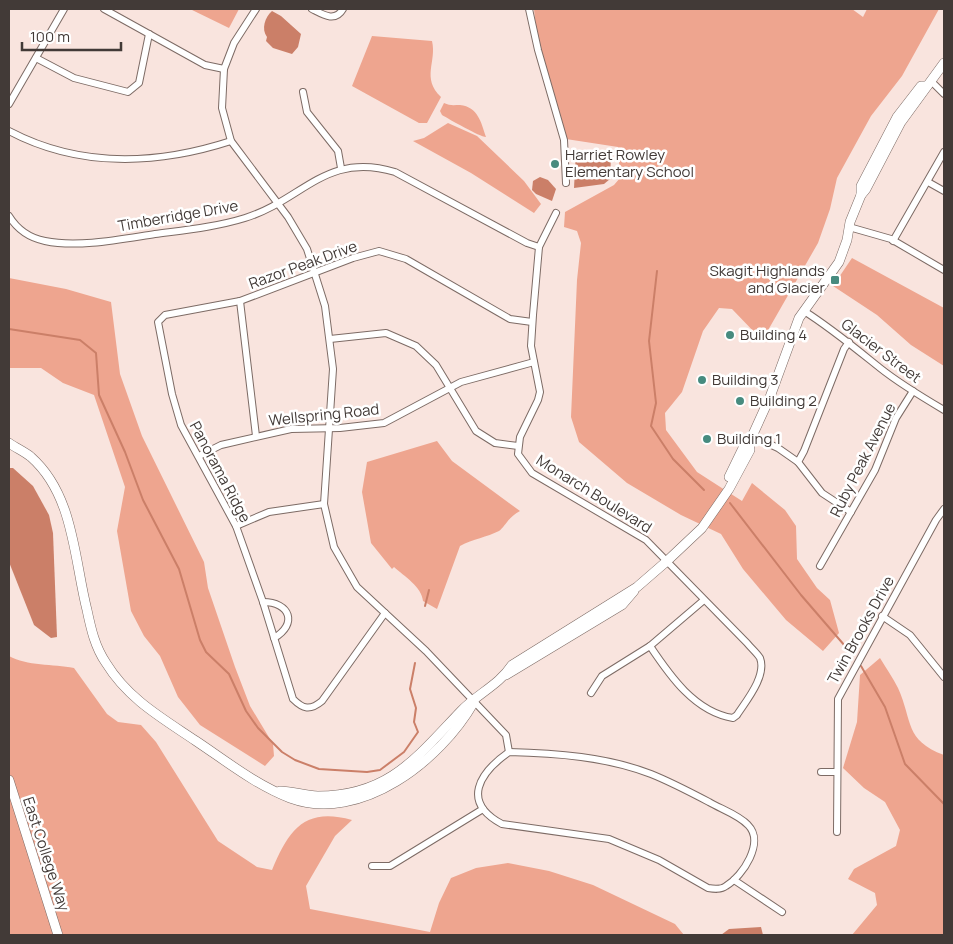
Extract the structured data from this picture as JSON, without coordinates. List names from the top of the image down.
{
  "streets": {
    "street": [
      "Timberridge Drive",
      "Razor Peak Drive",
      "Glacier Street",
      "Wellspring Road",
      "Ruby Peak Avenue",
      "Panorama Ridge",
      "Monarch Boulevard",
      "Twin Brooks Drive",
      "East College Way"
    ]
  },
  "crossings": [
    ["Razor Peak Drive", "Panorama Ridge"],
    ["Glacier Street", "Ruby Peak Avenue"],
    ["Wellspring Road", "Panorama Ridge"]
  ],
  "places": {
    "other": [
      "Harriet Rowley Elementary School",
      "Building 4",
      "Building 3",
      "Building 2",
      "Building 1"
    ],
    "transit": ["Skagit Highlands and Glacier"]
  },
  "scale_bar": "100 m"
}
